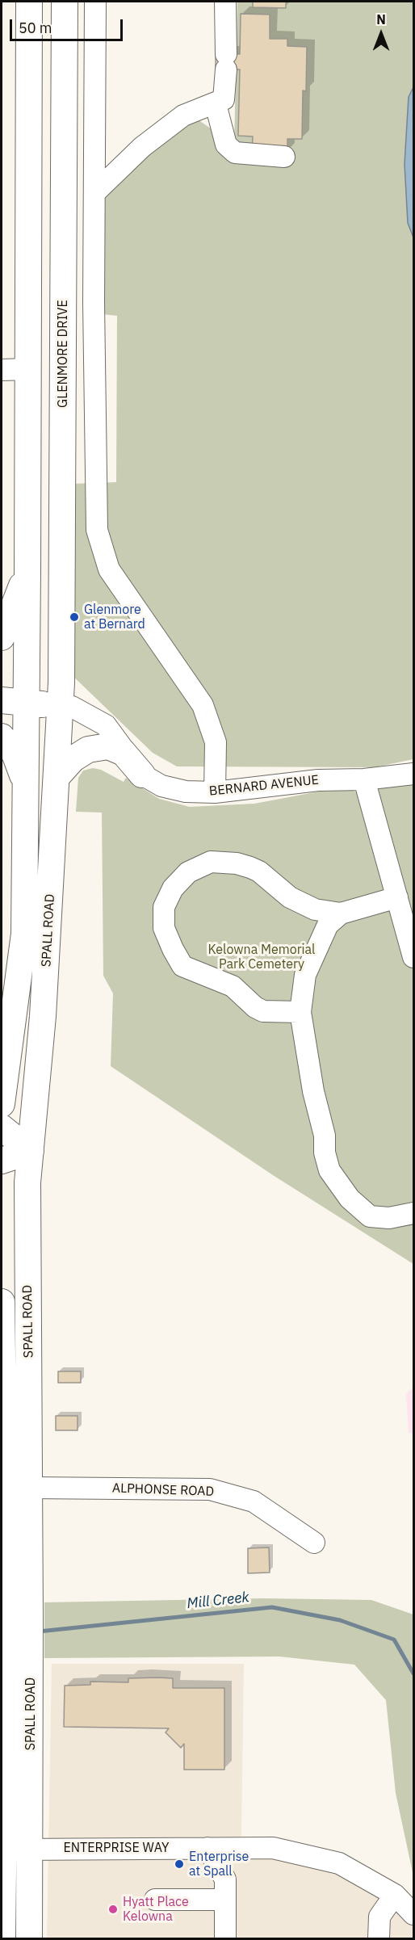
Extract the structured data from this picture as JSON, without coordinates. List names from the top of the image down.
{
  "streets": {
    "main road": ["GLENMORE DRIVE", "BERNARD AVENUE", "SPALL ROAD"],
    "street": ["ALPHONSE ROAD", "ENTERPRISE WAY"]
  },
  "crossings": [
    ["GLENMORE DRIVE", "BERNARD AVENUE"],
    ["GLENMORE DRIVE", "SPALL ROAD"],
    ["BERNARD AVENUE", "SPALL ROAD"],
    ["SPALL ROAD", "ALPHONSE ROAD"],
    ["SPALL ROAD", "ENTERPRISE WAY"]
  ],
  "water": ["Mill Creek"],
  "parks": ["Kelowna Memorial Park Cemetery"],
  "places": ["Glenmore at Bernard", "Enterprise at Spall", "Hyatt Place Kelowna"],
  "scale_bar": "50 m",
  "north": "top"
}
